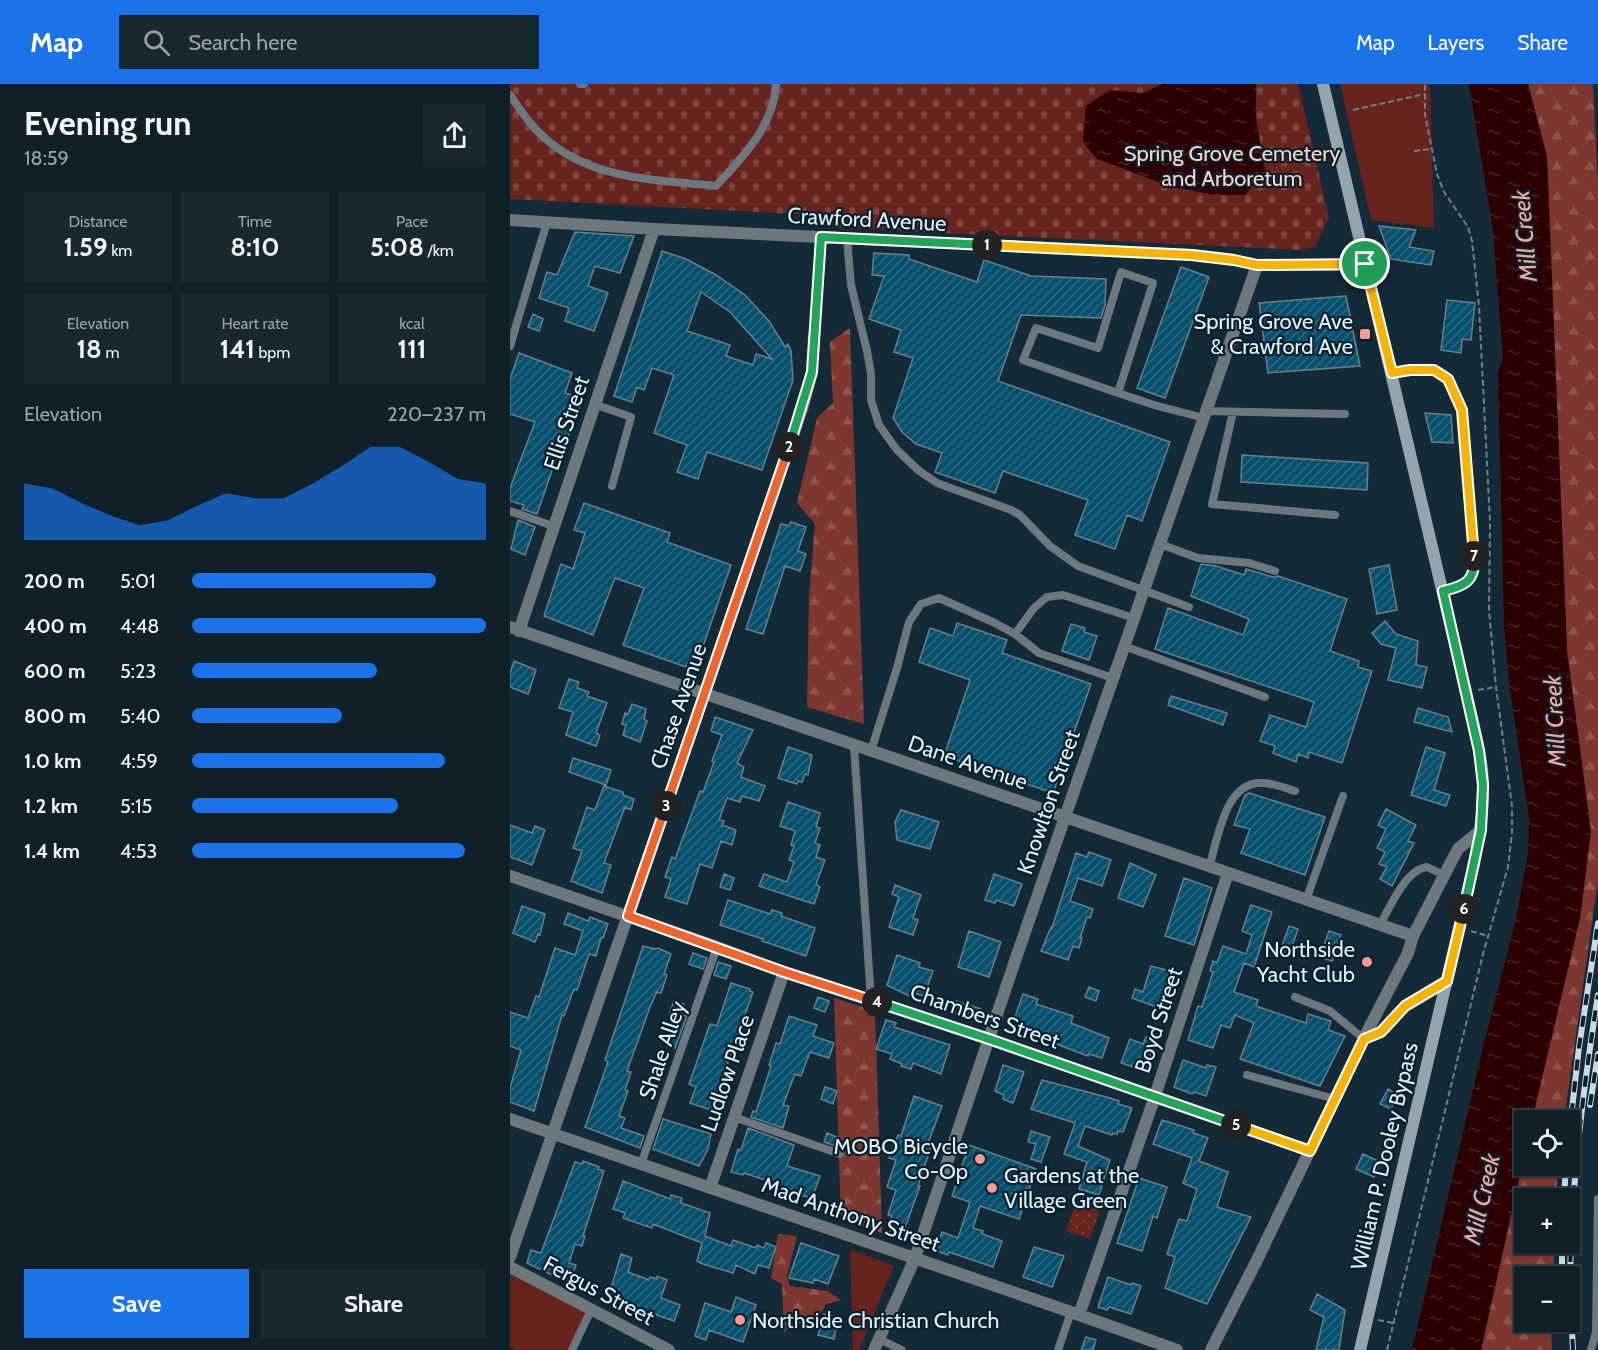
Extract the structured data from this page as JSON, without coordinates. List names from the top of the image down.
{
  "streets": {
    "main road": ["William P. Dooley Bypass"],
    "street": [
      "Crawford Avenue",
      "Ellis Street",
      "Chase Avenue",
      "Dane Avenue",
      "Knowlton Street",
      "Chambers Street",
      "Boyd Street",
      "Ludlow Place",
      "Mad Anthony Street",
      "Fergus Street"
    ],
    "lane": ["Shale Alley"]
  },
  "crossings": [
    ["Crawford Avenue", "Ellis Street"],
    ["Crawford Avenue", "Knowlton Street"],
    ["Crawford Avenue", "William P. Dooley Bypass"],
    ["Ellis Street", "Dane Avenue"],
    ["Chase Avenue", "Dane Avenue"],
    ["Chase Avenue", "Chambers Street"],
    ["Chase Avenue", "Mad Anthony Street"],
    ["Dane Avenue", "Knowlton Street"],
    ["Dane Avenue", "Boyd Street"],
    ["Knowlton Street", "Chambers Street"],
    ["Knowlton Street", "Mad Anthony Street"],
    ["Chambers Street", "Boyd Street"],
    ["Chambers Street", "Shale Alley"],
    ["Chambers Street", "Ludlow Place"],
    ["Boyd Street", "Mad Anthony Street"],
    ["Shale Alley", "Mad Anthony Street"],
    ["Ludlow Place", "Mad Anthony Street"]
  ],
  "water": ["Mill Creek"],
  "parks": ["Spring Grove Cemetery and Arboretum"],
  "places": {
    "transit": ["Spring Grove Ave & Crawford Ave"],
    "other": [
      "Northside Yacht Club",
      "MOBO Bicycle Co-Op",
      "Gardens at the Village Green",
      "Northside Christian Church"
    ]
  },
  "page": {
    "header": "Map",
    "search": "Search here",
    "nav": ["Map", "Layers", "Share"],
    "heading": ["Evening run", "18:59"],
    "stats": [
      ["Distance", "1.59 km"],
      ["Time", "8:10"],
      ["Pace", "5:08 /km"],
      ["Elevation", "18 m"],
      ["Heart rate", "141 bpm"],
      ["kcal", "111"]
    ],
    "pins": [
      "1",
      "2",
      "7",
      "3",
      "6",
      "4",
      "5"
    ],
    "chart": ["Elevation", "220–237 m"],
    "list": [
      {
        "name": "200 m",
        "note": "5:01"
      },
      {
        "name": "400 m",
        "note": "4:48"
      },
      {
        "name": "600 m",
        "note": "5:23"
      },
      {
        "name": "800 m",
        "note": "5:40"
      },
      {
        "name": "1.0 km",
        "note": "4:59"
      },
      {
        "name": "1.2 km",
        "note": "5:15"
      },
      {
        "name": "1.4 km",
        "note": "4:53"
      }
    ],
    "map_buttons": ["+", "−"],
    "buttons": ["Save", "Share"]
  }
}
